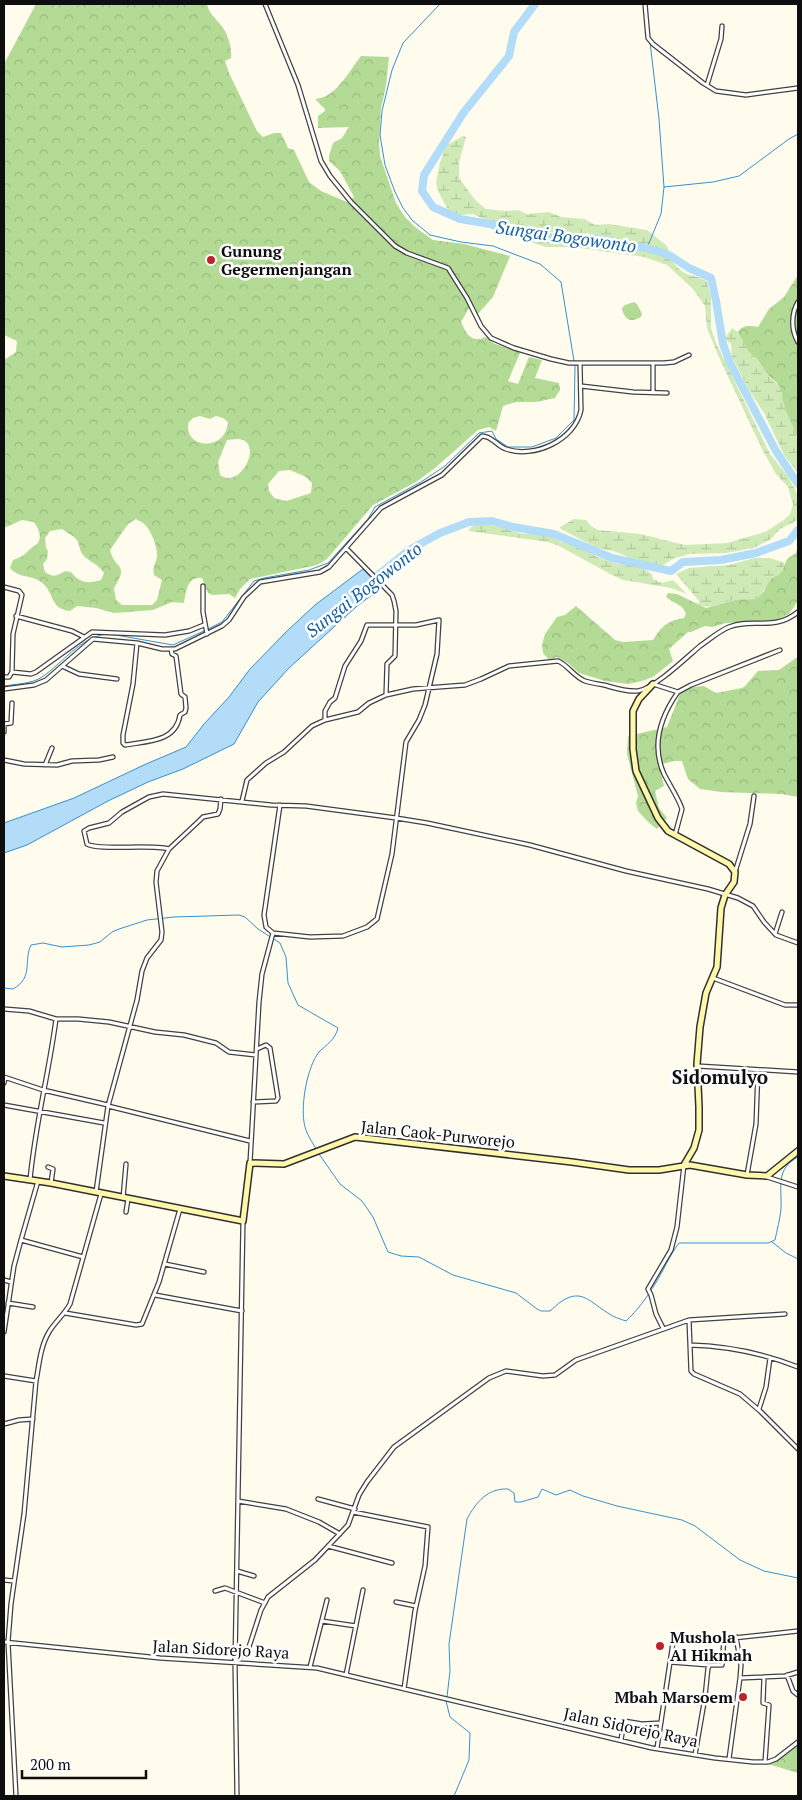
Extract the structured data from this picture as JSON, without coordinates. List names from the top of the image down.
{
  "streets": {
    "street": ["Jalan Caok-Purworejo", "Jalan Sidorejo Raya"]
  },
  "districts": ["Sidomulyo"],
  "water": ["Sungai Bogowonto"],
  "places": ["Gunung Gegermenjangan", "Mushola Al Hikmah", "Mbah Marsoem"],
  "scale_bar": "200 m"
}
